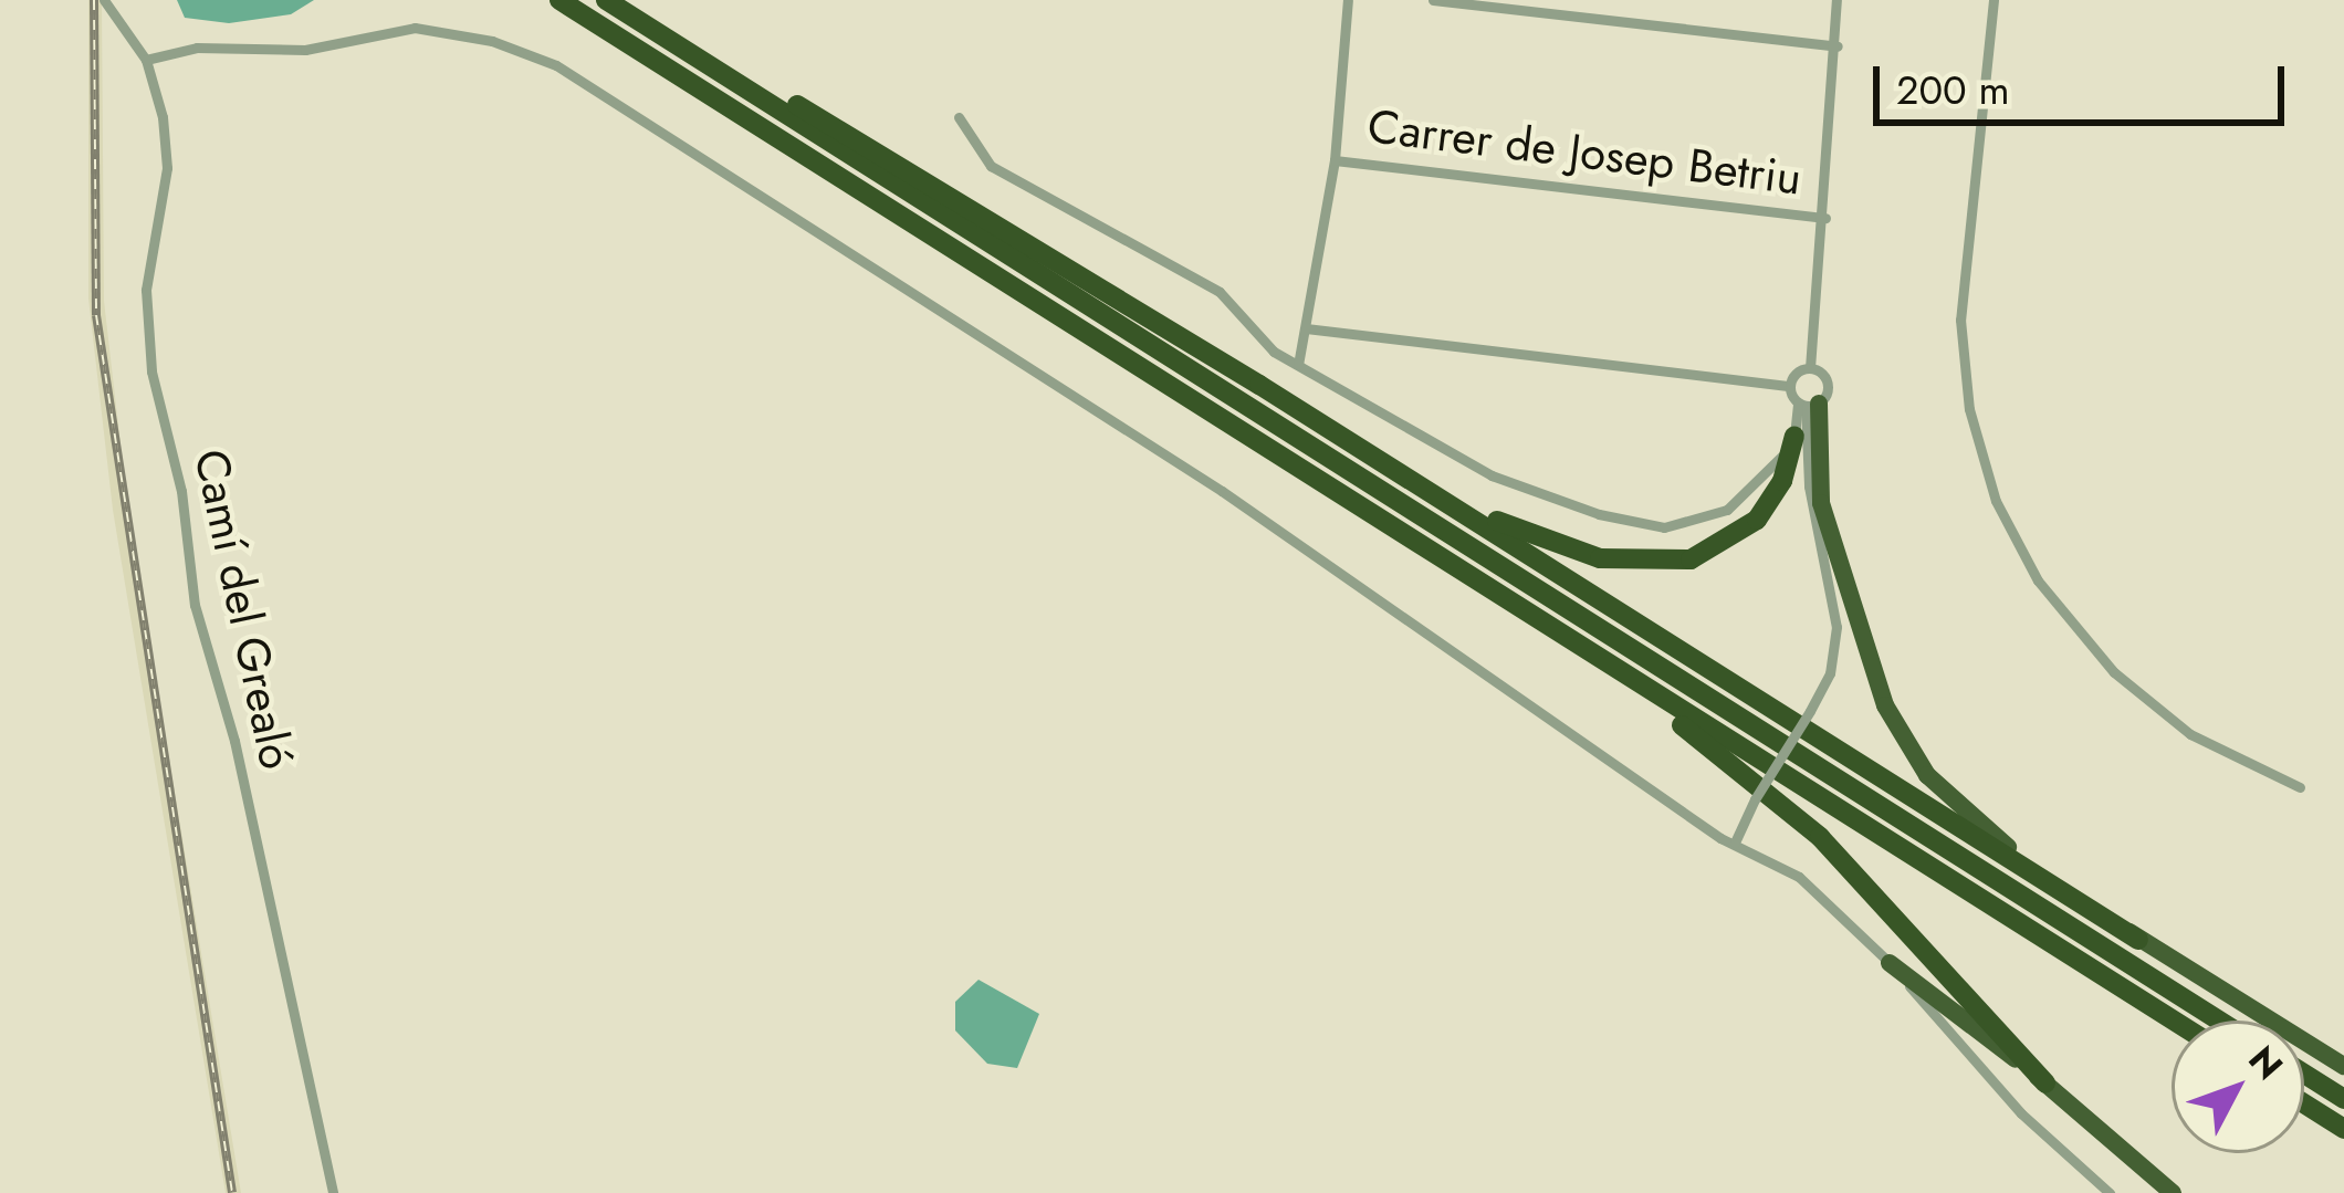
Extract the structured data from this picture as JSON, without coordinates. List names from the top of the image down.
{
  "streets": {
    "street": ["Carrer de Josep Betriu", "Camí del Grealó"]
  },
  "scale_bar": "200 m",
  "north": "top right"
}
